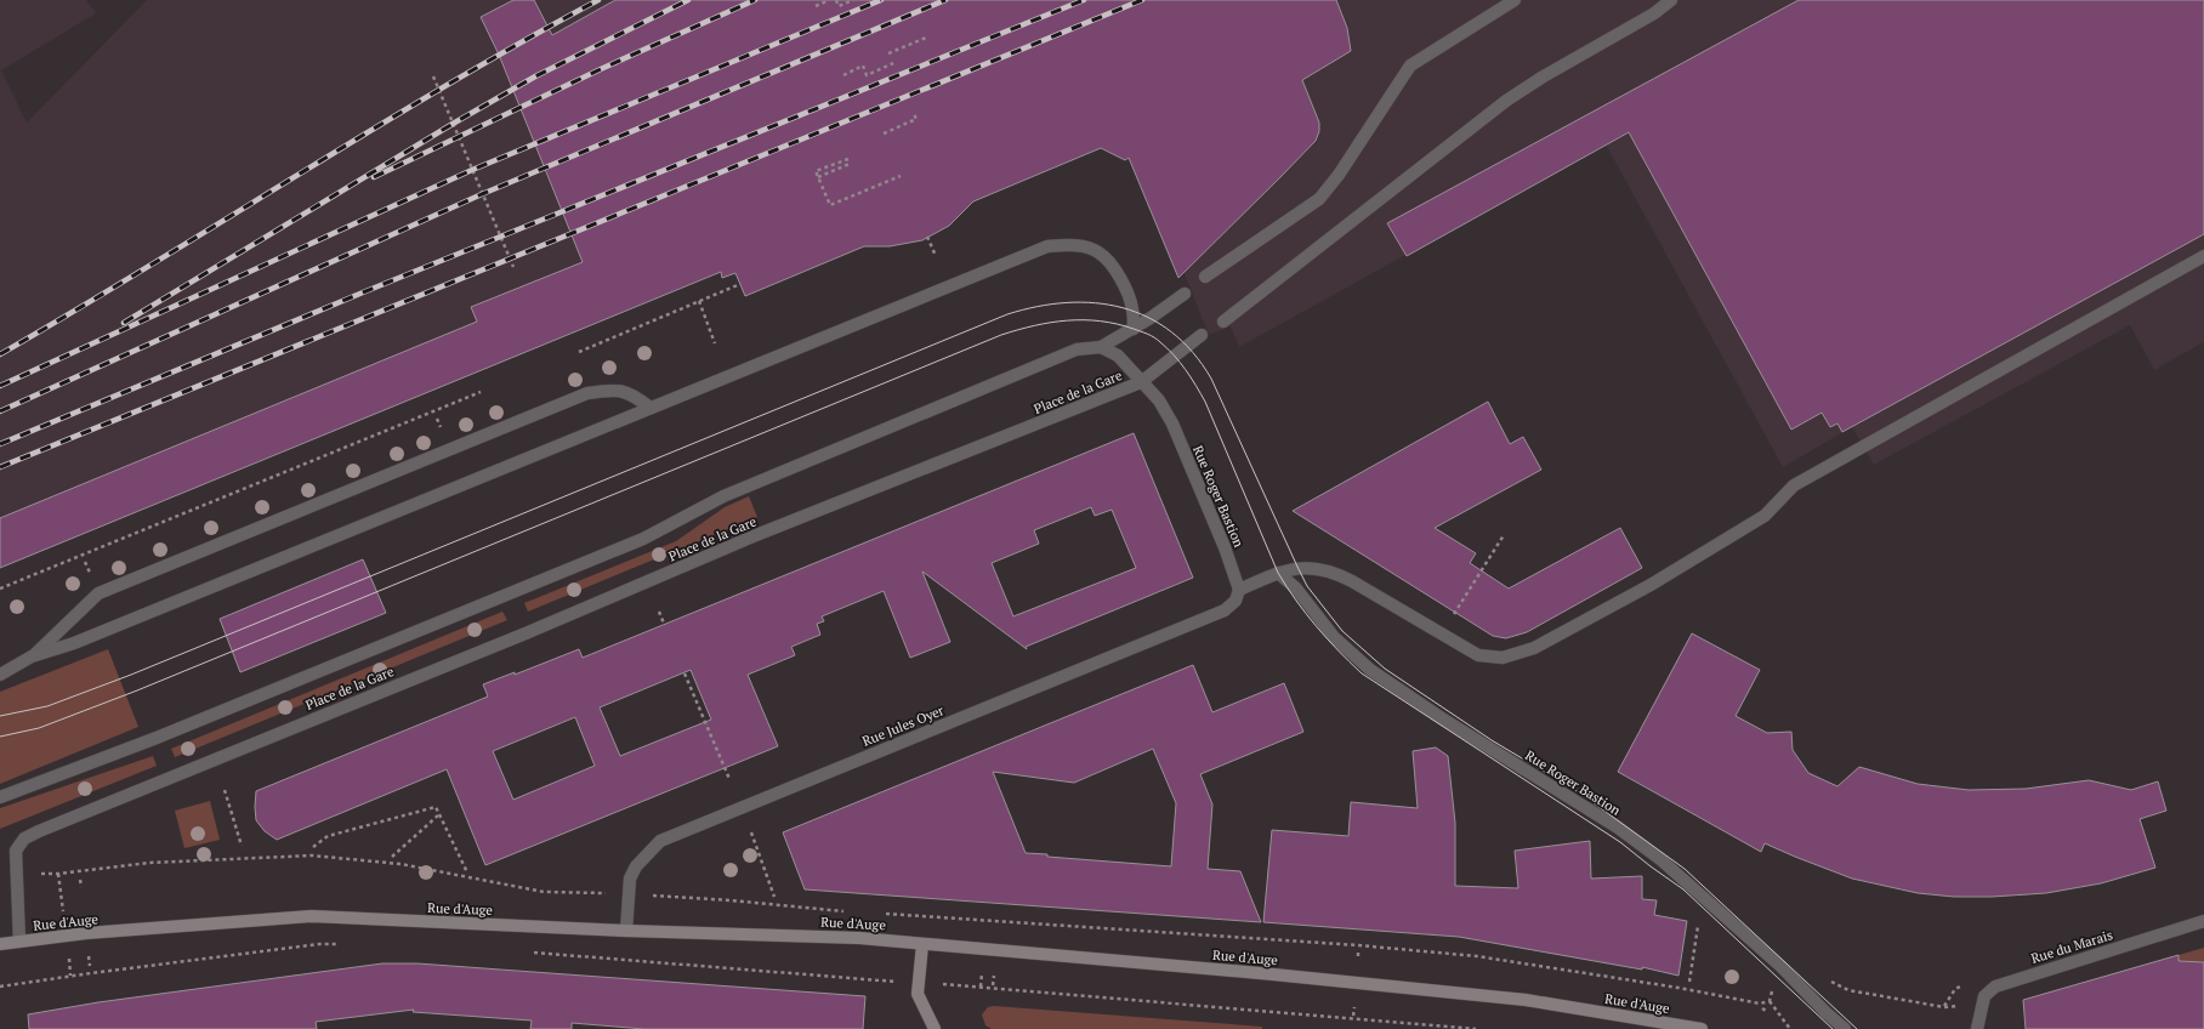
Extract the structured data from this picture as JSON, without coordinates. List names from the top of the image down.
{
  "streets": {
    "main road": ["Rue d'Auge"],
    "street": [
      "Place de la Gare",
      "Rue Roger Bastion",
      "Rue Jules Oyer",
      "Rue du Marais"
    ]
  },
  "crossings": [
    ["Place de la Gare", "Rue Roger Bastion"],
    ["Place de la Gare", "Rue d'Auge"],
    ["Rue Roger Bastion", "Rue Jules Oyer"],
    ["Rue Jules Oyer", "Rue d'Auge"]
  ]
}
